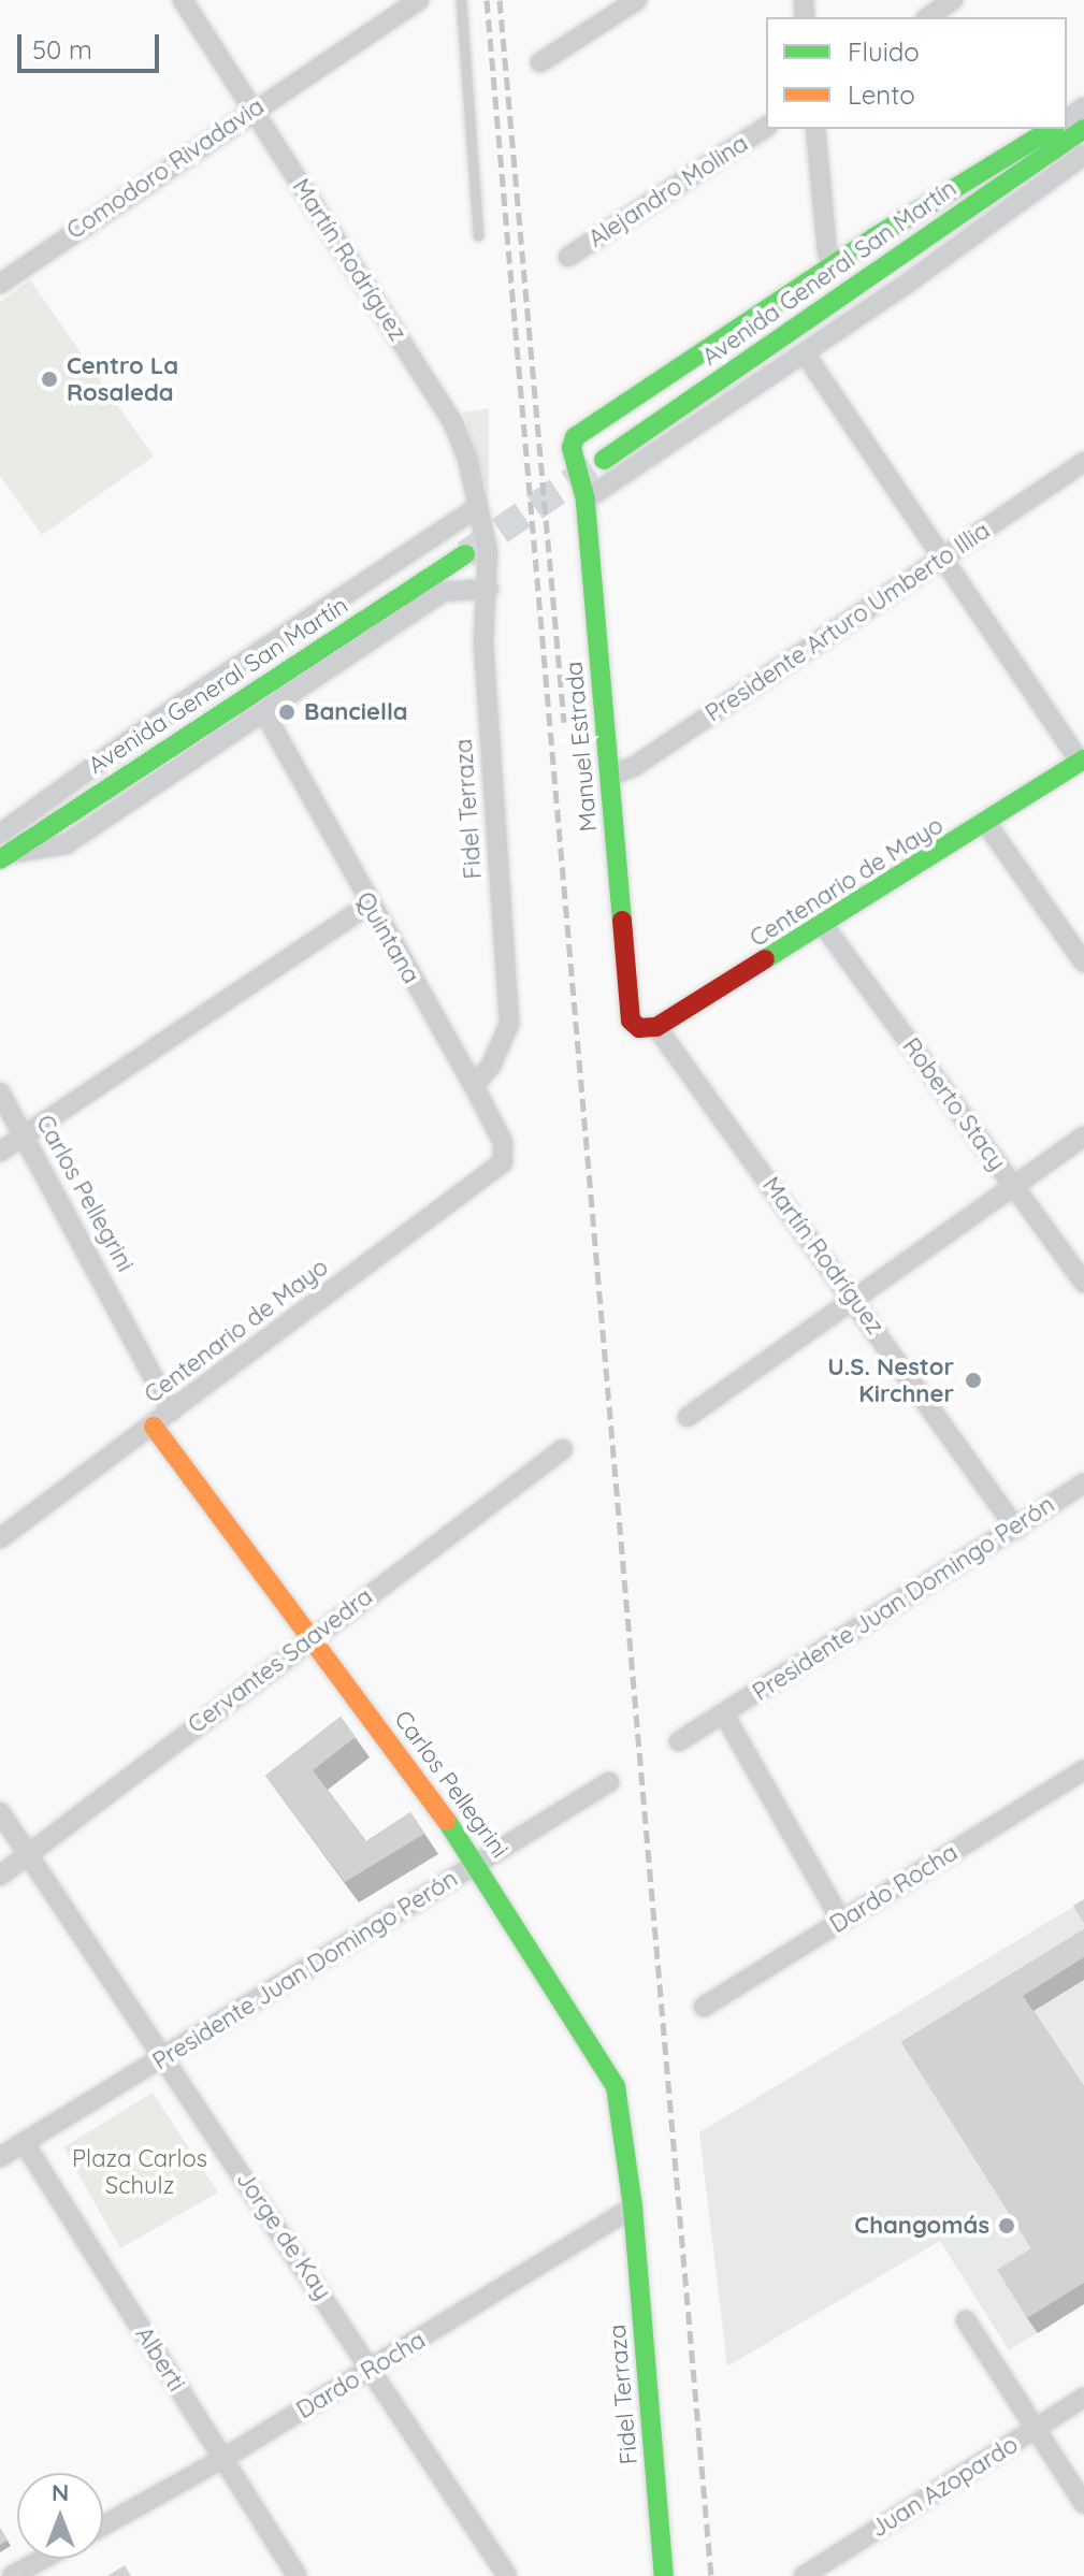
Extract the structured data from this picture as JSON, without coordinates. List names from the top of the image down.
{
  "streets": {
    "street": [
      "Comodoro Rivadavia",
      "Alejandro Molina",
      "Martín Rodríguez",
      "Avenida General San Martín",
      "Presidente Arturo Umberto Illia",
      "Manuel Estrada",
      "Fidel Terraza",
      "Centenario de Mayo",
      "Quintana",
      "Roberto Stacy",
      "Carlos Pellegrini",
      "Presidente Juan Domingo Perón",
      "Cervantes Saavedra",
      "Dardo Rocha",
      "Jorge de Kay",
      "Alberti",
      "Juan Azopardo"
    ]
  },
  "crossings": [
    ["Comodoro Rivadavia", "Martín Rodríguez"],
    ["Martín Rodríguez", "Manuel Estrada"],
    ["Martín Rodríguez", "Fidel Terraza"],
    ["Martín Rodríguez", "Centenario de Mayo"],
    ["Martín Rodríguez", "Presidente Juan Domingo Perón"],
    ["Presidente Arturo Umberto Illia", "Manuel Estrada"],
    ["Manuel Estrada", "Centenario de Mayo"],
    ["Fidel Terraza", "Quintana"],
    ["Fidel Terraza", "Carlos Pellegrini"],
    ["Fidel Terraza", "Dardo Rocha"],
    ["Centenario de Mayo", "Quintana"],
    ["Centenario de Mayo", "Roberto Stacy"],
    ["Centenario de Mayo", "Carlos Pellegrini"],
    ["Carlos Pellegrini", "Presidente Juan Domingo Perón"],
    ["Carlos Pellegrini", "Cervantes Saavedra"],
    ["Carlos Pellegrini", "Dardo Rocha"],
    ["Presidente Juan Domingo Perón", "Jorge de Kay"],
    ["Presidente Juan Domingo Perón", "Alberti"],
    ["Cervantes Saavedra", "Jorge de Kay"],
    ["Dardo Rocha", "Jorge de Kay"],
    ["Dardo Rocha", "Alberti"]
  ],
  "parks": ["Plaza Carlos Schulz"],
  "places": [
    "Centro La Rosaleda",
    "Banciella",
    "U.S. Nestor Kirchner",
    "Changomás"
  ],
  "legend": ["Fluido", "Lento"],
  "scale_bar": "50 m",
  "north": "top"
}
